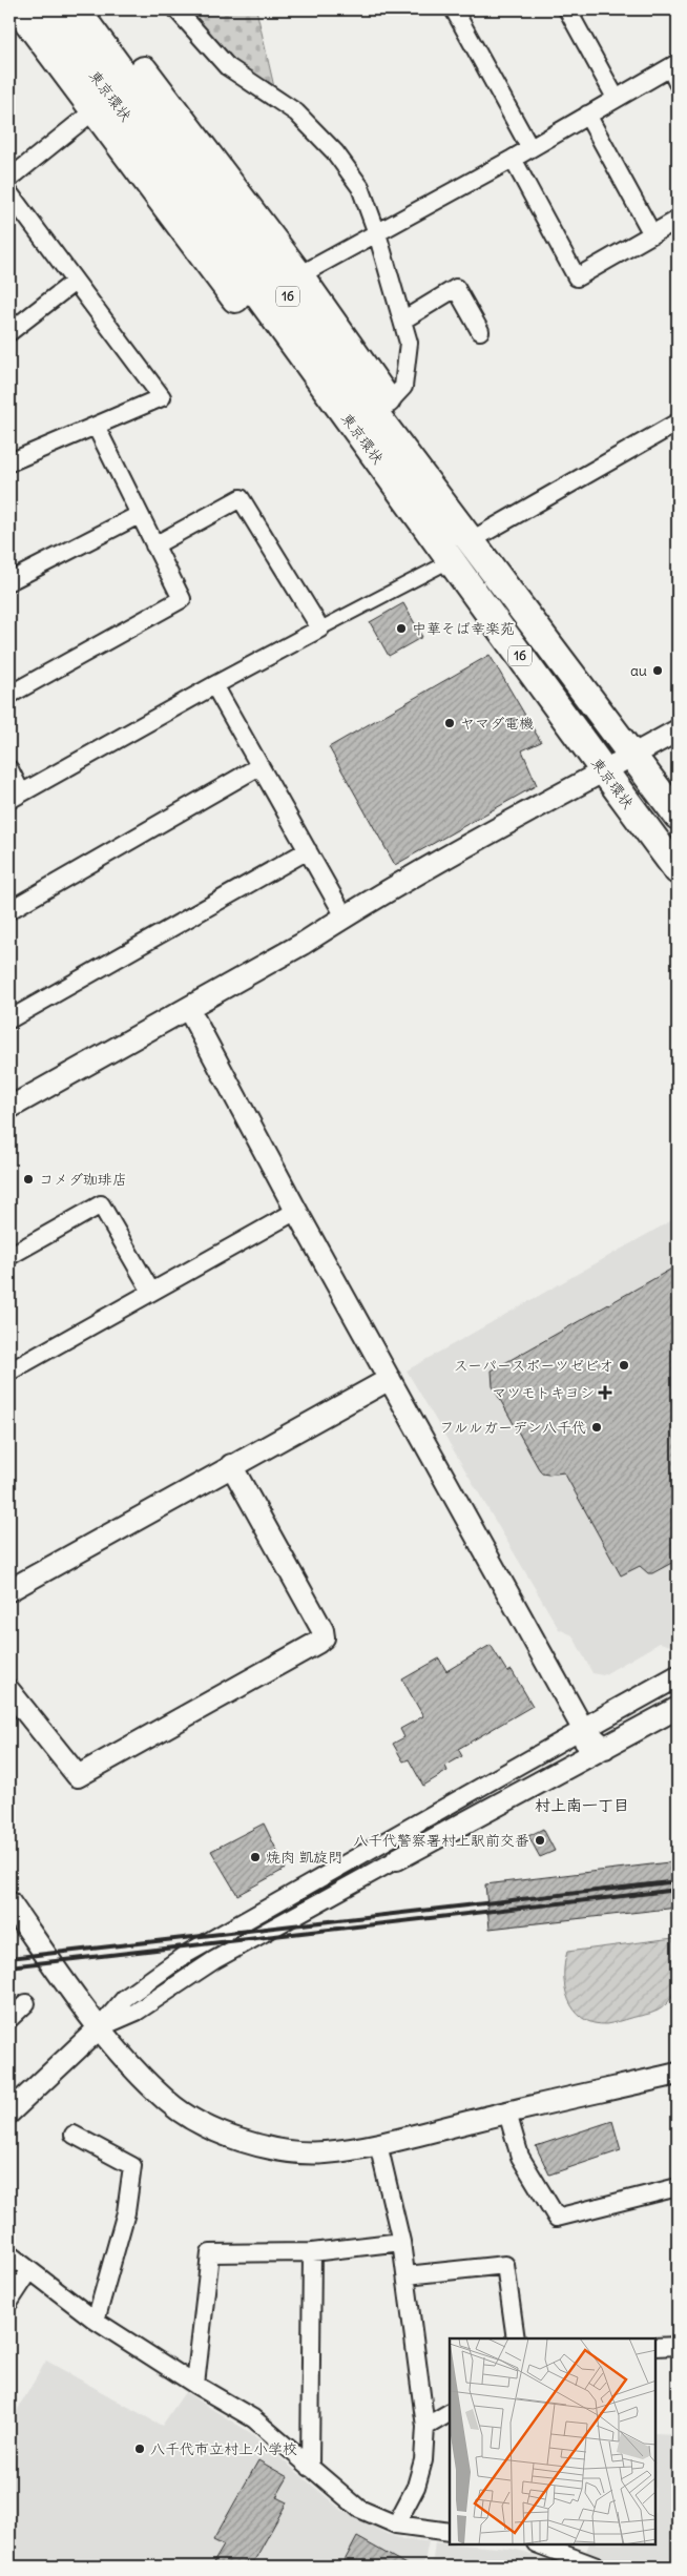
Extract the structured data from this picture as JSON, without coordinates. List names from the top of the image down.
{
  "streets": {
    "highway": ["東京環状", "16"]
  },
  "crossings": [
    ["東京環状", "16"]
  ],
  "districts": ["村上南一丁目"],
  "places": {
    "other": [
      "中華そば幸楽苑",
      "au",
      "ヤマダ電機",
      "コメダ珈琲店",
      "スーパースポーツゼビオ",
      "フルルガーデン八千代",
      "八千代警察署村上駅前交番",
      "焼肉 凱旋門",
      "八千代市立村上小学校"
    ],
    "health": ["マツモトキヨシ"]
  }
}
